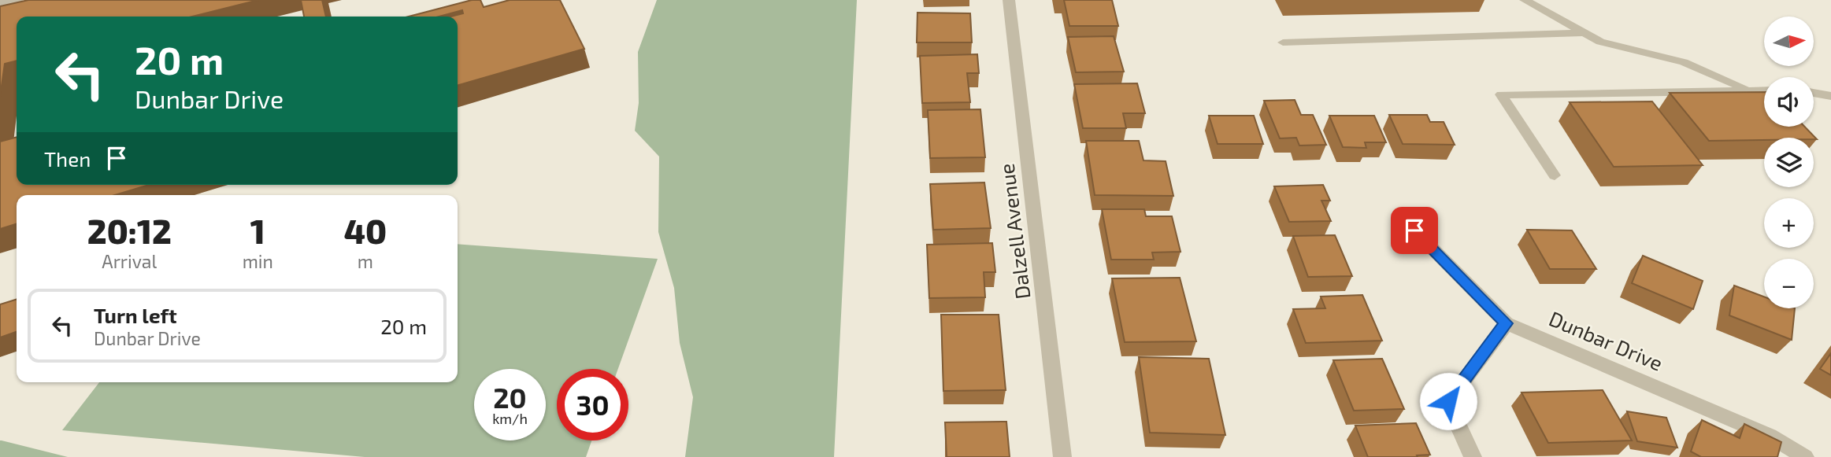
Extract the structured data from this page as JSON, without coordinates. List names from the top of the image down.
{
  "streets": {
    "street": ["Dalzell Avenue", "Dunbar Drive"]
  },
  "north": "right",
  "page": {
    "map_buttons": ["+", "−"],
    "turn": ["20 m", "Dunbar Drive"],
    "then": "Then",
    "eta": [
      "20:12",
      "Arrival",
      "1",
      "min",
      "40",
      "m"
    ],
    "list": [
      {
        "name": "Turn left",
        "note": "Dunbar Drive",
        "value": "20 m"
      }
    ],
    "speed": "20 km/h",
    "limit": "30"
  }
}
